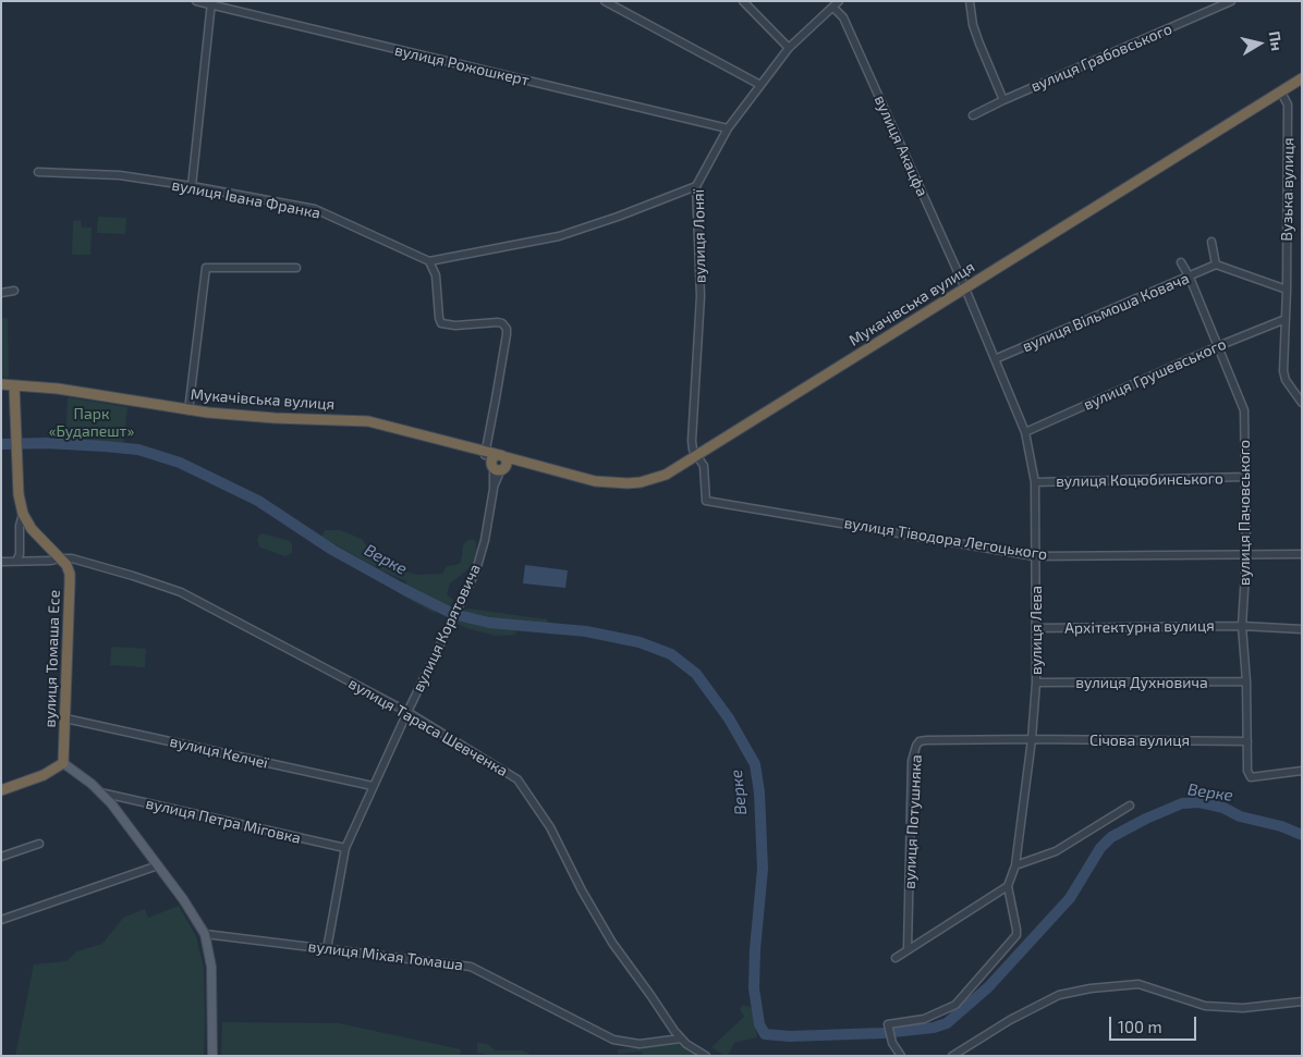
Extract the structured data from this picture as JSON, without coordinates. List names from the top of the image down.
{
  "streets": {
    "highway": ["Мукачівська вулиця", "вулиця Томаша Есе"],
    "street": [
      "вулиця Грабовського",
      "вулиця Рожошкерт",
      "вулиця Акацфа",
      "Вузька вулиця",
      "вулиця Івана Франка",
      "вулиця Лоняї",
      "вулиця Вільмоша Ковача",
      "вулиця Грушевського",
      "вулиця Коцюбинського",
      "вулиця Пачовського",
      "вулиця Тіводора Легоцького",
      "Архітектурна вулиця",
      "вулиця Корятовича",
      "вулиця Лева",
      "вулиця Духновича",
      "вулиця Тараса Шевченка",
      "Січова вулиця",
      "вулиця Келчеї",
      "вулиця Петра Міговка",
      "вулиця Потушняка",
      "вулиця Міхая Томаша"
    ]
  },
  "crossings": [
    ["вулиця Рожошкерт", "вулиця Лоняї"],
    ["вулиця Акацфа", "вулиця Лоняї"],
    ["вулиця Акацфа", "Мукачівська вулиця"],
    ["вулиця Акацфа", "вулиця Лева"],
    ["Вузька вулиця", "Мукачівська вулиця"],
    ["Вузька вулиця", "вулиця Грушевського"],
    ["вулиця Лоняї", "Мукачівська вулиця"],
    ["вулиця Лоняї", "вулиця Тіводора Легоцького"],
    ["Мукачівська вулиця", "вулиця Тіводора Легоцького"],
    ["Мукачівська вулиця", "вулиця Корятовича"],
    ["Мукачівська вулиця", "вулиця Лева"],
    ["вулиця Вільмоша Ковача", "вулиця Пачовського"],
    ["вулиця Вільмоша Ковача", "вулиця Лева"],
    ["вулиця Грушевського", "вулиця Пачовського"],
    ["вулиця Грушевського", "вулиця Лева"],
    ["вулиця Коцюбинського", "вулиця Пачовського"],
    ["вулиця Коцюбинського", "вулиця Лева"],
    ["вулиця Пачовського", "вулиця Тіводора Легоцького"],
    ["вулиця Пачовського", "Архітектурна вулиця"],
    ["вулиця Пачовського", "вулиця Духновича"],
    ["вулиця Пачовського", "Січова вулиця"],
    ["вулиця Тіводора Легоцького", "вулиця Лева"],
    ["Архітектурна вулиця", "вулиця Лева"],
    ["вулиця Корятовича", "вулиця Тараса Шевченка"],
    ["вулиця Корятовича", "вулиця Келчеї"],
    ["вулиця Корятовича", "вулиця Петра Міговка"],
    ["вулиця Корятовича", "вулиця Міхая Томаша"],
    ["вулиця Лева", "вулиця Духновича"],
    ["вулиця Лева", "Січова вулиця"],
    ["вулиця Лева", "вулиця Потушняка"],
    ["вулиця Томаша Есе", "вулиця Тараса Шевченка"],
    ["вулиця Томаша Есе", "вулиця Келчеї"],
    ["вулиця Тараса Шевченка", "вулиця Міхая Томаша"],
    ["Січова вулиця", "вулиця Потушняка"]
  ],
  "water": ["Верке"],
  "parks": ["Парк «Будапешт»"],
  "scale_bar": "100 m",
  "north": "right"
}
